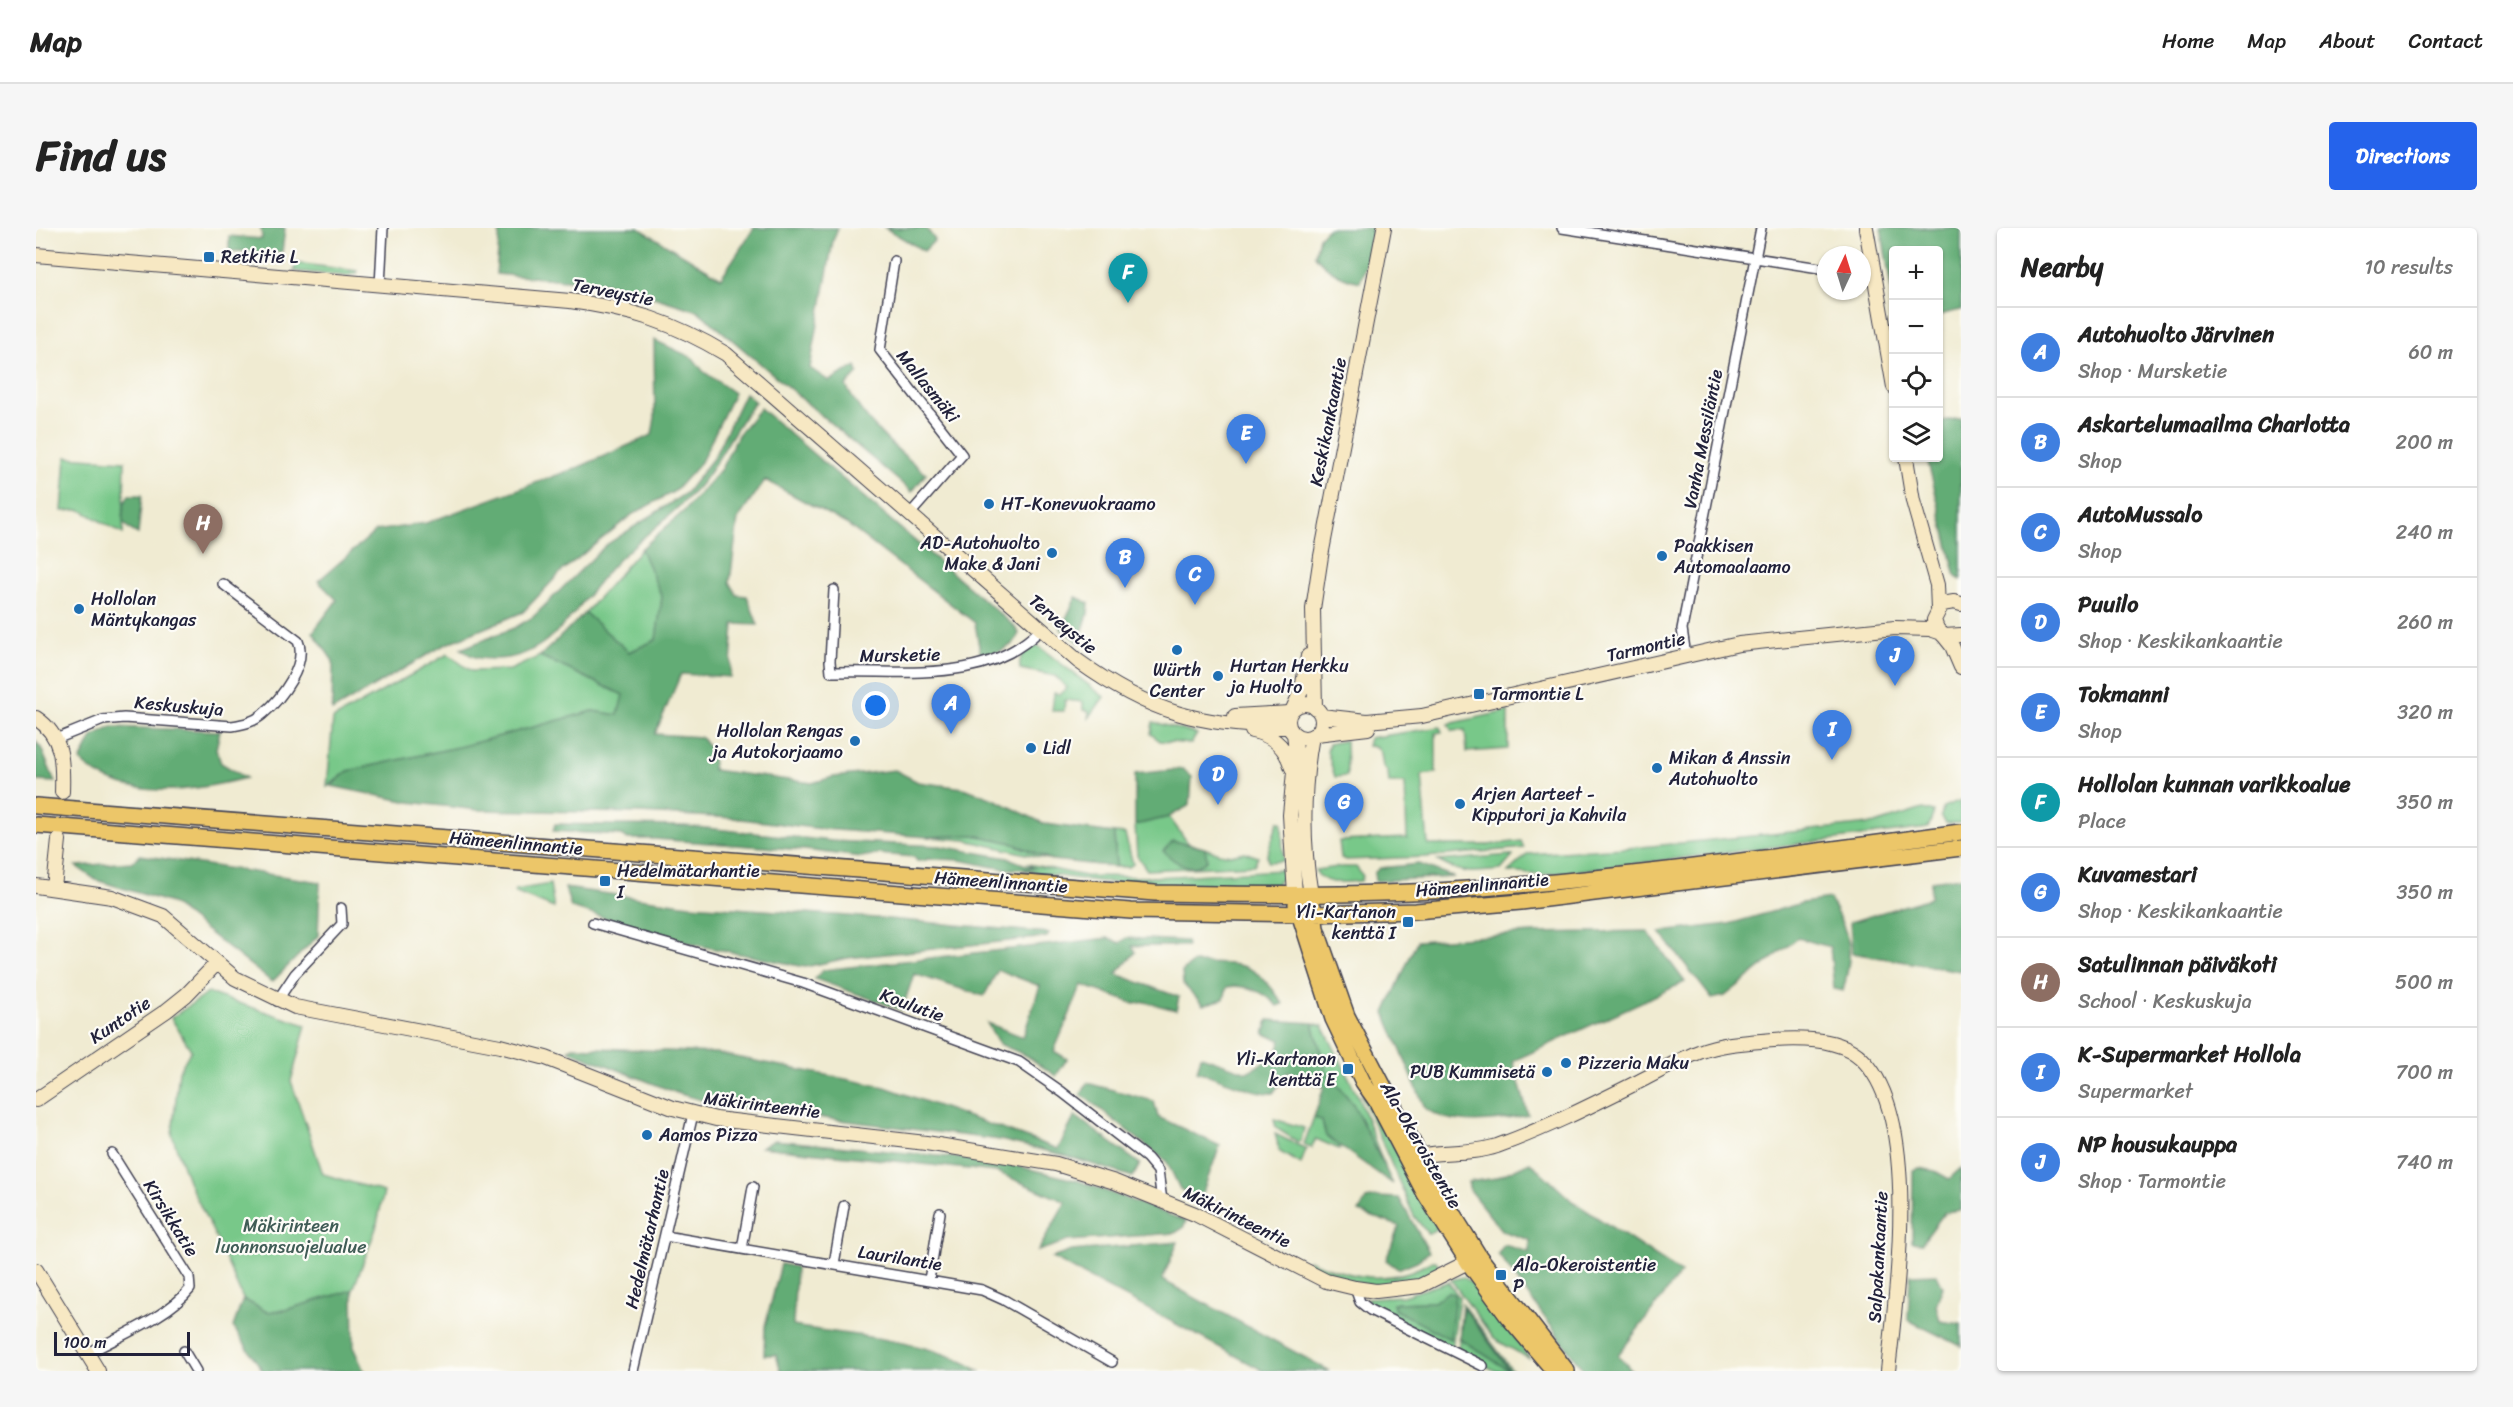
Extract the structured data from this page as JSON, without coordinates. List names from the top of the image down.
{
  "streets": {
    "main road": ["Hämeenlinnantie", "Ala-Okeroistentie"],
    "street": [
      "Terveystie",
      "Mallasmäki",
      "Keskikankaantie",
      "Vanha Messiläntie",
      "Tarmontie",
      "Mursketie",
      "Keskuskuja",
      "Koulutie",
      "Kuntotie",
      "Mäkirinteentie",
      "Kirsikkatie",
      "Hedelmätarhantie",
      "Salpakankaantie",
      "Laurilantie"
    ]
  },
  "crossings": [
    ["Terveystie", "Mallasmäki"],
    ["Terveystie", "Keskikankaantie"],
    ["Terveystie", "Tarmontie"],
    ["Terveystie", "Mursketie"],
    ["Keskikankaantie", "Tarmontie"],
    ["Keskikankaantie", "Hämeenlinnantie"],
    ["Keskikankaantie", "Ala-Okeroistentie"],
    ["Vanha Messiläntie", "Tarmontie"],
    ["Hämeenlinnantie", "Ala-Okeroistentie"],
    ["Koulutie", "Mäkirinteentie"],
    ["Kuntotie", "Mäkirinteentie"],
    ["Mäkirinteentie", "Ala-Okeroistentie"],
    ["Mäkirinteentie", "Hedelmätarhantie"],
    ["Ala-Okeroistentie", "Salpakankaantie"],
    ["Hedelmätarhantie", "Laurilantie"]
  ],
  "parks": ["Mäkirinteen luonnonsuojelualue"],
  "places": {
    "transit": [
      "Retkitie L",
      "Tarmontie L",
      "Hedelmätarhantie I",
      "Yli-Kartanon kenttä I",
      "Yli-Kartanon kenttä E",
      "Ala-Okeroistentie P"
    ],
    "other": [
      "HT-Konevuokraamo",
      "AD-Autohuolto Make & Jani",
      "Paakkisen Automaalaamo",
      "Hollolan Mäntykangas",
      "Würth Center",
      "Hurtan Herkku ja Huolto",
      "Hollolan Rengas ja Autokorjaamo",
      "Lidl",
      "Mikan & Anssin Autohuolto",
      "Arjen Aarteet - Kipputori ja Kahvila",
      "Pizzeria Maku",
      "PUB Kummisetä",
      "Aamos Pizza"
    ]
  },
  "scale_bar": "100 m",
  "north": "top",
  "page": {
    "header": "Map",
    "nav": [
      "Home",
      "Map",
      "About",
      "Contact"
    ],
    "title": "Find us",
    "buttons": "Directions",
    "heading": ["Nearby", "10 results"],
    "map_buttons": ["+", "−"],
    "pins": [
      "F",
      "E",
      "H",
      "B",
      "C",
      "J",
      "A",
      "I",
      "D",
      "G"
    ],
    "list": [
      {
        "mark": "A",
        "name": "Autohuolto Järvinen",
        "note": "Shop · Mursketie",
        "value": "60 m"
      },
      {
        "mark": "B",
        "name": "Askartelumaailma Charlotta",
        "note": "Shop",
        "value": "200 m"
      },
      {
        "mark": "C",
        "name": "AutoMussalo",
        "note": "Shop",
        "value": "240 m"
      },
      {
        "mark": "D",
        "name": "Puuilo",
        "note": "Shop · Keskikankaantie",
        "value": "260 m"
      },
      {
        "mark": "E",
        "name": "Tokmanni",
        "note": "Shop",
        "value": "320 m"
      },
      {
        "mark": "F",
        "name": "Hollolan kunnan varikkoalue",
        "note": "Place",
        "value": "350 m"
      },
      {
        "mark": "G",
        "name": "Kuvamestari",
        "note": "Shop · Keskikankaantie",
        "value": "350 m"
      },
      {
        "mark": "H",
        "name": "Satulinnan päiväkoti",
        "note": "School · Keskuskuja",
        "value": "500 m"
      },
      {
        "mark": "I",
        "name": "K-Supermarket Hollola",
        "note": "Supermarket",
        "value": "700 m"
      },
      {
        "mark": "J",
        "name": "NP housukauppa",
        "note": "Shop · Tarmontie",
        "value": "740 m"
      }
    ],
    "scale": "100 m"
  }
}
